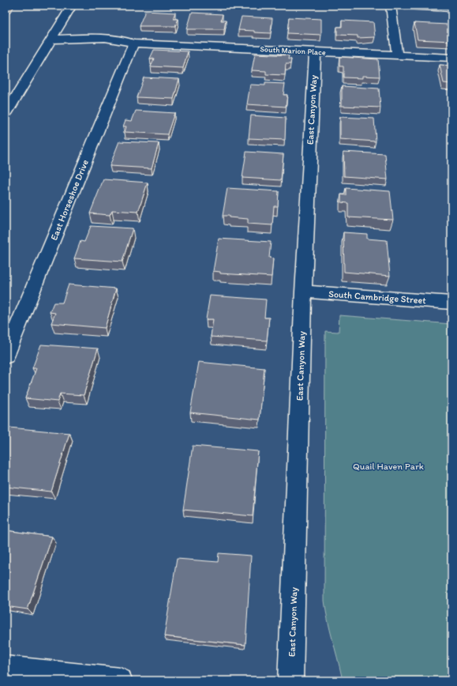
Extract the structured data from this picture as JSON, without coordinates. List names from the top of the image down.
{
  "streets": {
    "street": [
      "South Marion Place",
      "East Canyon Way",
      "East Horseshoe Drive",
      "South Cambridge Street"
    ]
  },
  "crossings": [
    ["South Marion Place", "East Canyon Way"],
    ["South Marion Place", "East Horseshoe Drive"],
    ["East Canyon Way", "South Cambridge Street"]
  ],
  "parks": ["Quail Haven Park"]
}
